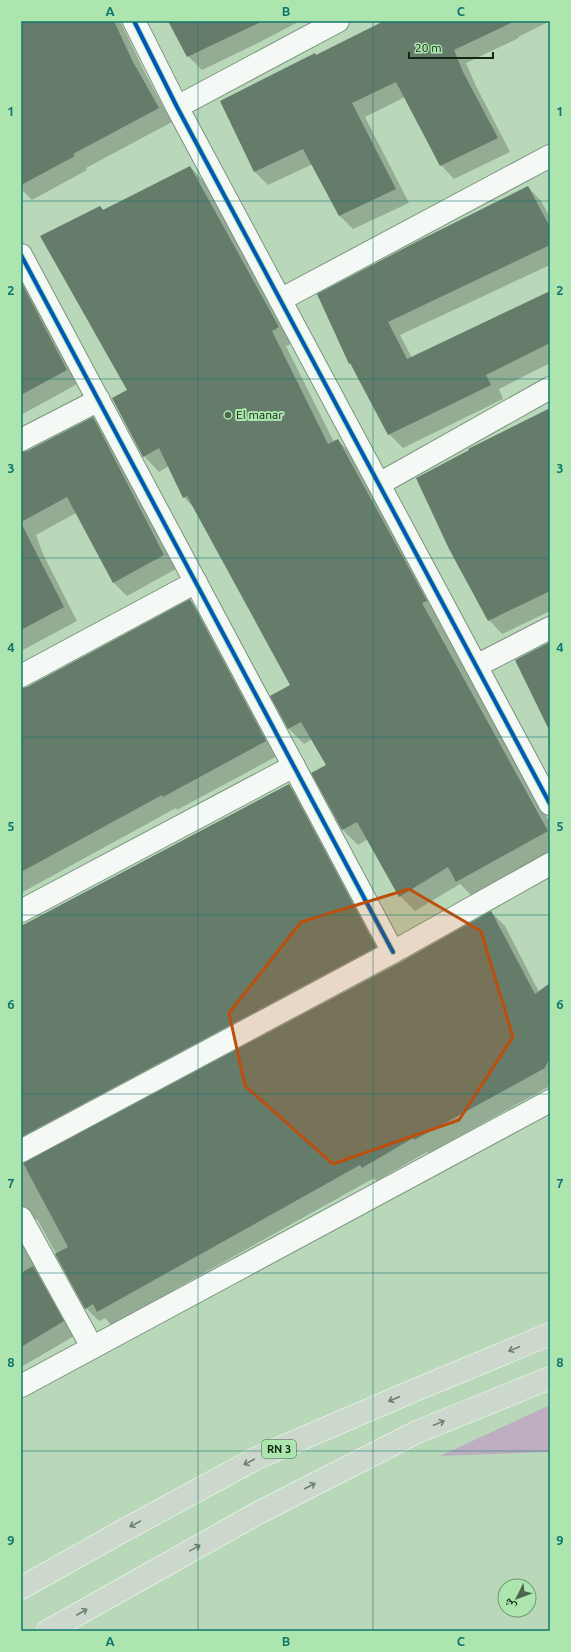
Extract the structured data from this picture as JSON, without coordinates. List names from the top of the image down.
{
  "streets": {
    "highway": ["RN 3"]
  },
  "places": ["El manar"],
  "scale_bar": "20 m",
  "north": "bottom left",
  "grid": {
    "columns": ["A", "B", "C"],
    "rows": [
      "1",
      "2",
      "3",
      "4",
      "5",
      "6",
      "7",
      "8",
      "9"
    ]
  }
}
